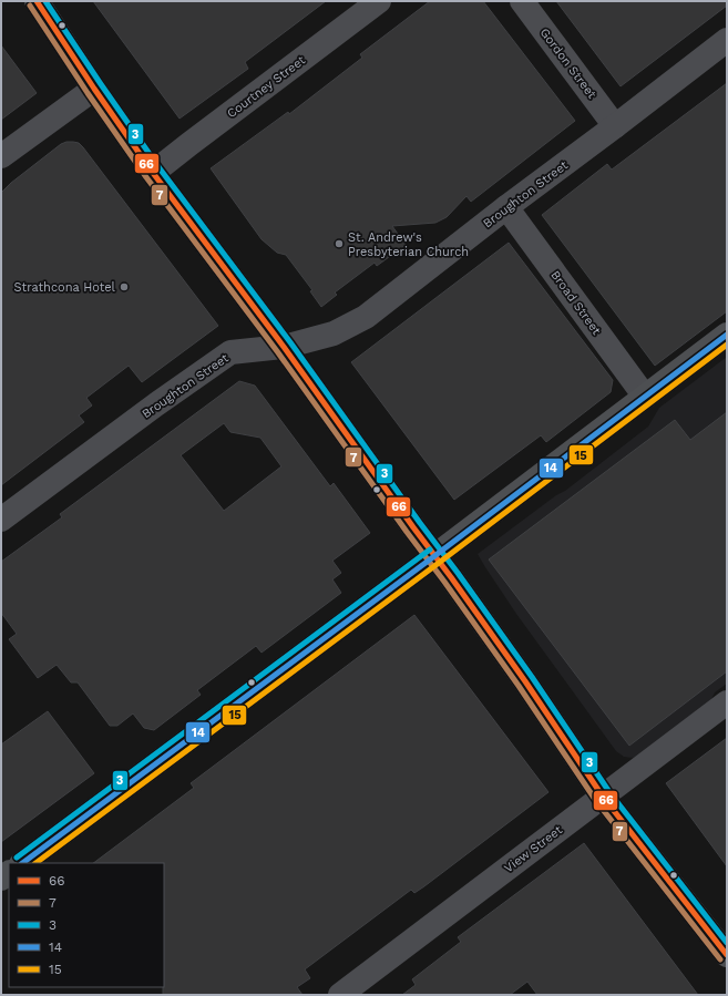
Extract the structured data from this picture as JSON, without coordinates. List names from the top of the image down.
{
  "streets": {
    "street": [
      "Gordon Street",
      "Courtney Street",
      "Broughton Street",
      "Broad Street",
      "View Street"
    ]
  },
  "crossings": [
    ["Gordon Street", "Broughton Street"],
    ["Broughton Street", "Broad Street"]
  ],
  "places": ["St. Andrew's Presbyterian Church", "Strathcona Hotel"],
  "lines": [
    "transit line 66",
    "transit line 3",
    "transit line 7",
    "transit line 14",
    "transit line 15"
  ],
  "legend": [
    "66",
    "7",
    "3",
    "14",
    "15"
  ]
}
